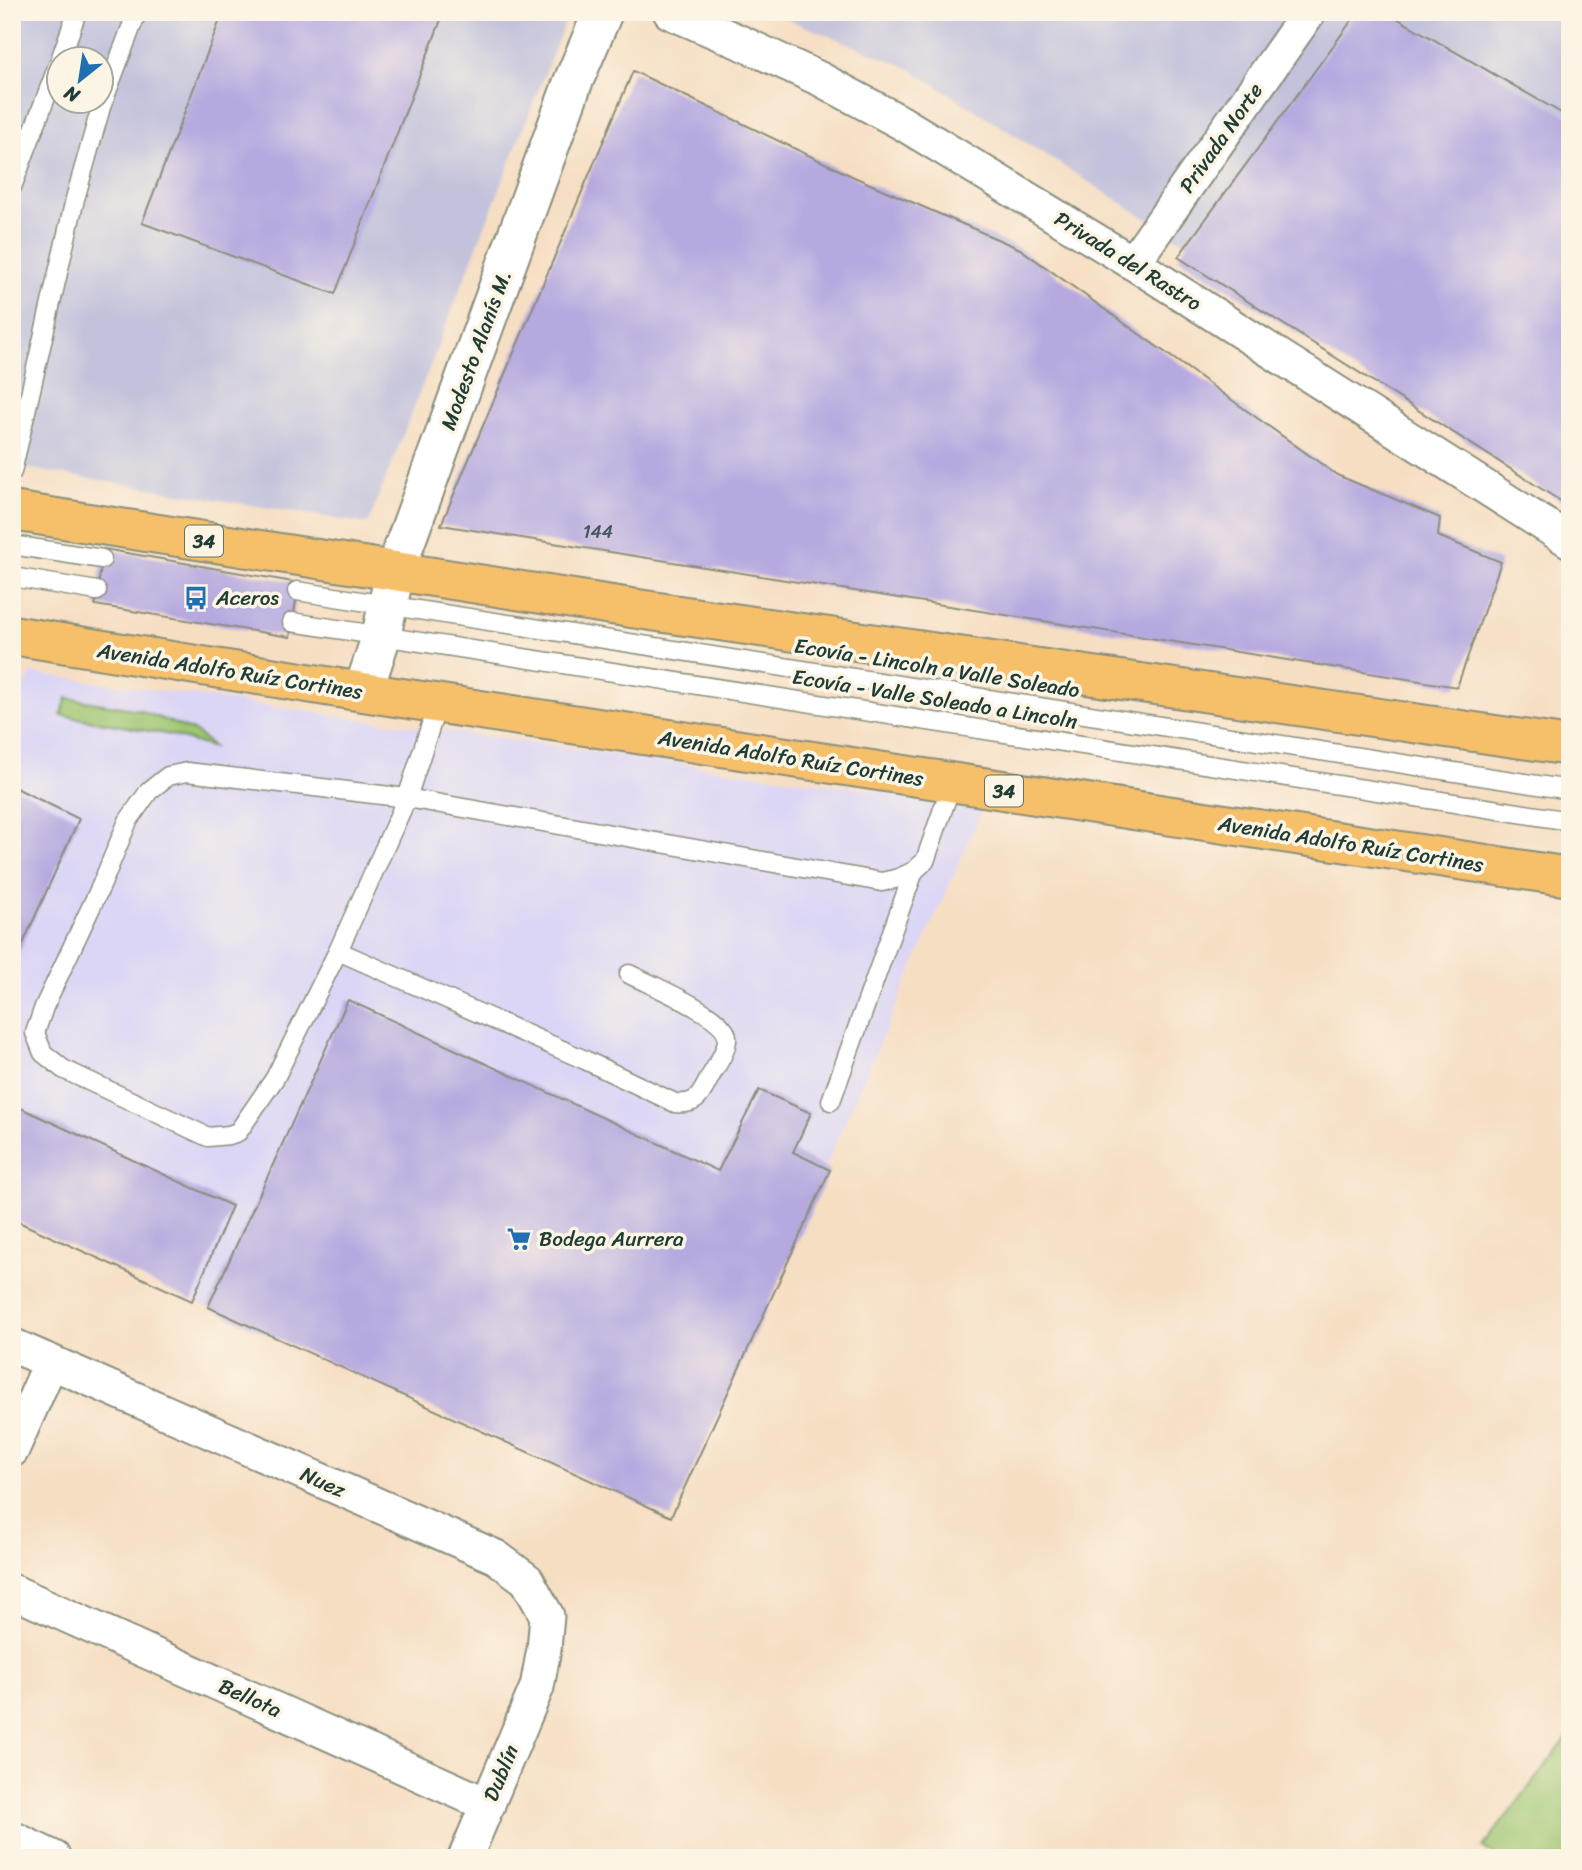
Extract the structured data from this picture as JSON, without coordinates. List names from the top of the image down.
{
  "streets": {
    "main road": ["34", "Avenida Adolfo Ruíz Cortines"],
    "street": [
      "Privada Norte",
      "Privada del Rastro",
      "Modesto Alanís M.",
      "Nuez",
      "Bellota",
      "Dublín"
    ],
    "lane": ["Ecovía - Lincoln a Valle Soleado", "Ecovía - Valle Soleado a Lincoln"]
  },
  "crossings": [
    ["Privada Norte", "Privada del Rastro"],
    ["Modesto Alanís M.", "34"],
    ["Modesto Alanís M.", "Ecovía - Lincoln a Valle Soleado"],
    ["Modesto Alanís M.", "Avenida Adolfo Ruíz Cortines"],
    ["Modesto Alanís M.", "Ecovía - Valle Soleado a Lincoln"],
    ["34", "Ecovía - Lincoln a Valle Soleado"],
    ["34", "Ecovía - Valle Soleado a Lincoln"],
    ["Ecovía - Lincoln a Valle Soleado", "Ecovía - Valle Soleado a Lincoln"],
    ["Nuez", "Dublín"],
    ["Bellota", "Dublín"]
  ],
  "places": {
    "bus stop": ["Aceros"],
    "supermarket": ["Bodega Aurrera"]
  },
  "house_numbers": ["144"],
  "north": "bottom left"
}
